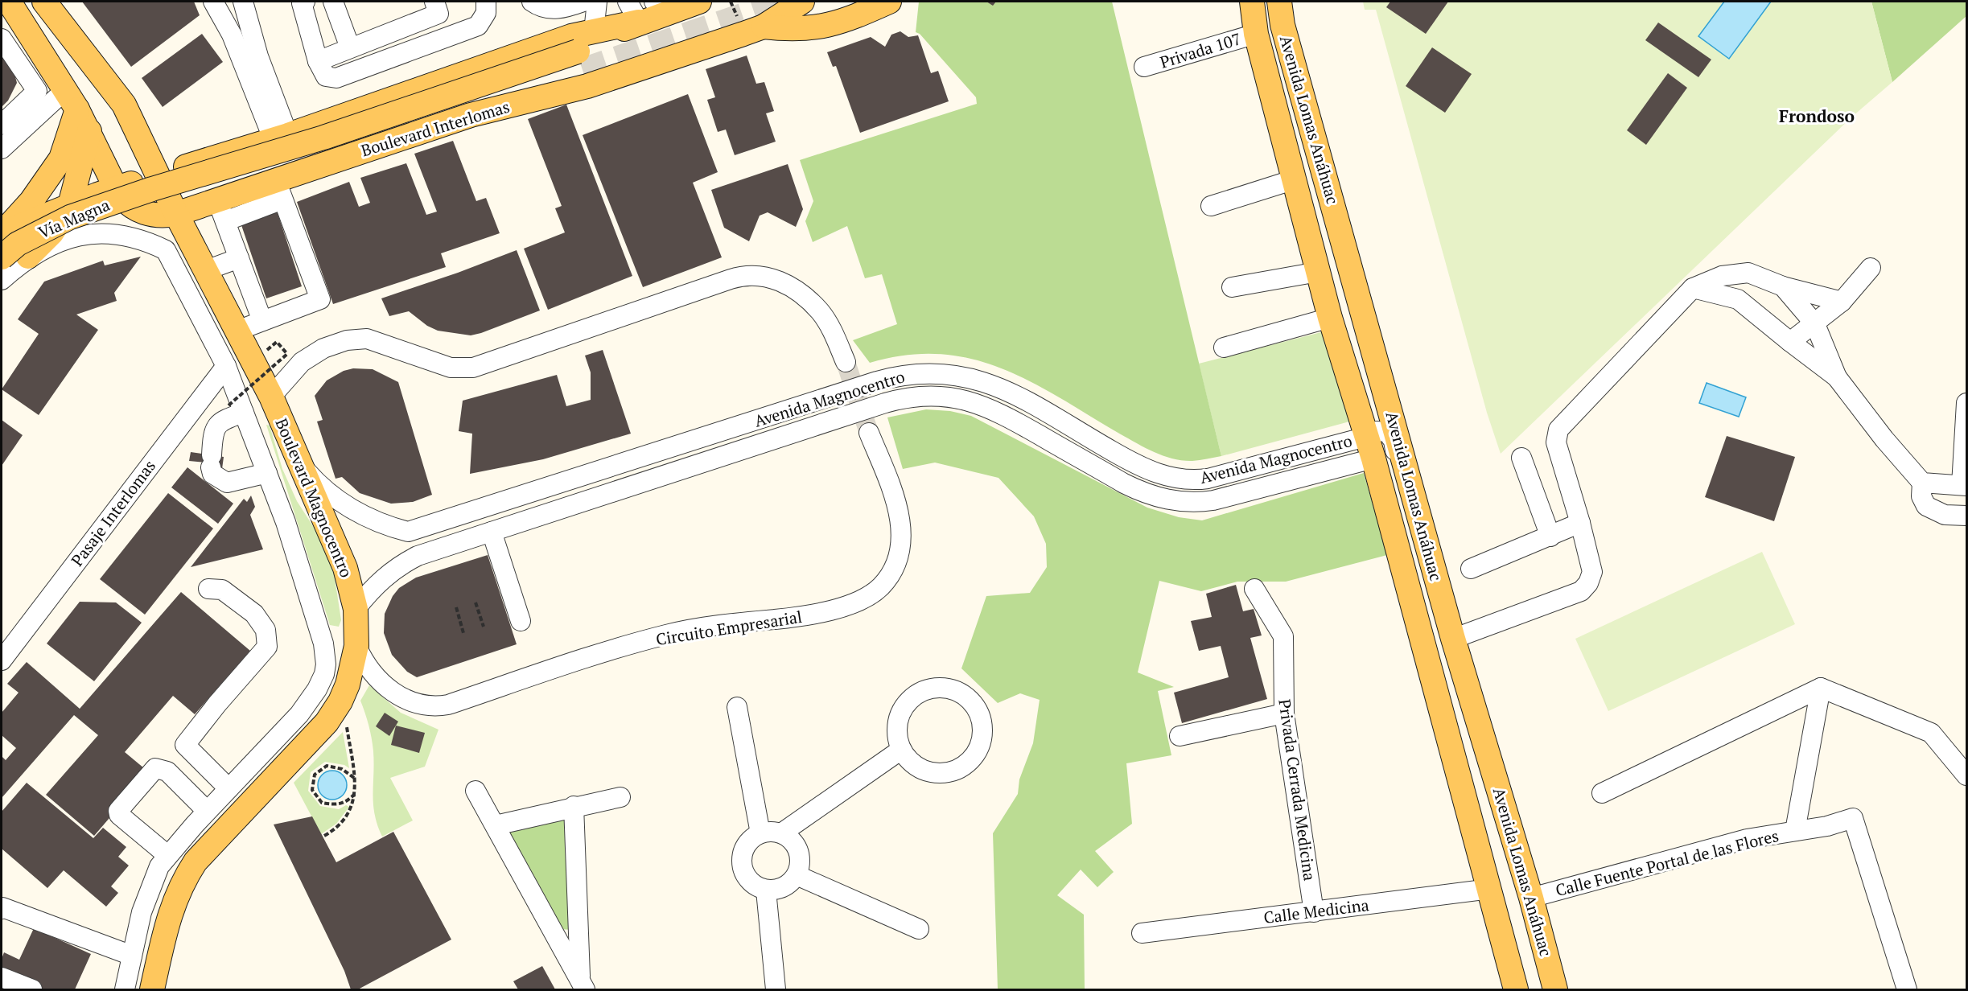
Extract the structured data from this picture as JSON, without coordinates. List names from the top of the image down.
{
  "streets": {
    "main road": [
      "Avenida Lomas Anáhuac",
      "Boulevard Interlomas",
      "Vía Magna",
      "Boulevard Magnocentro"
    ],
    "street": [
      "Privada 107",
      "Avenida Magnocentro",
      "Pasaje Interlomas",
      "Circuito Empresarial",
      "Privada Cerrada Medicina",
      "Calle Fuente Portal de las Flores",
      "Calle Medicina"
    ]
  },
  "crossings": [
    ["Privada 107", "Avenida Lomas Anáhuac"],
    ["Avenida Lomas Anáhuac", "Avenida Magnocentro"],
    ["Avenida Lomas Anáhuac", "Calle Fuente Portal de las Flores"],
    ["Avenida Lomas Anáhuac", "Calle Medicina"],
    ["Boulevard Interlomas", "Vía Magna"],
    ["Boulevard Interlomas", "Boulevard Magnocentro"],
    ["Vía Magna", "Boulevard Magnocentro"],
    ["Avenida Magnocentro", "Boulevard Magnocentro"],
    ["Boulevard Magnocentro", "Pasaje Interlomas"],
    ["Boulevard Magnocentro", "Circuito Empresarial"],
    ["Privada Cerrada Medicina", "Calle Medicina"]
  ],
  "districts": ["Frondoso"]
}
